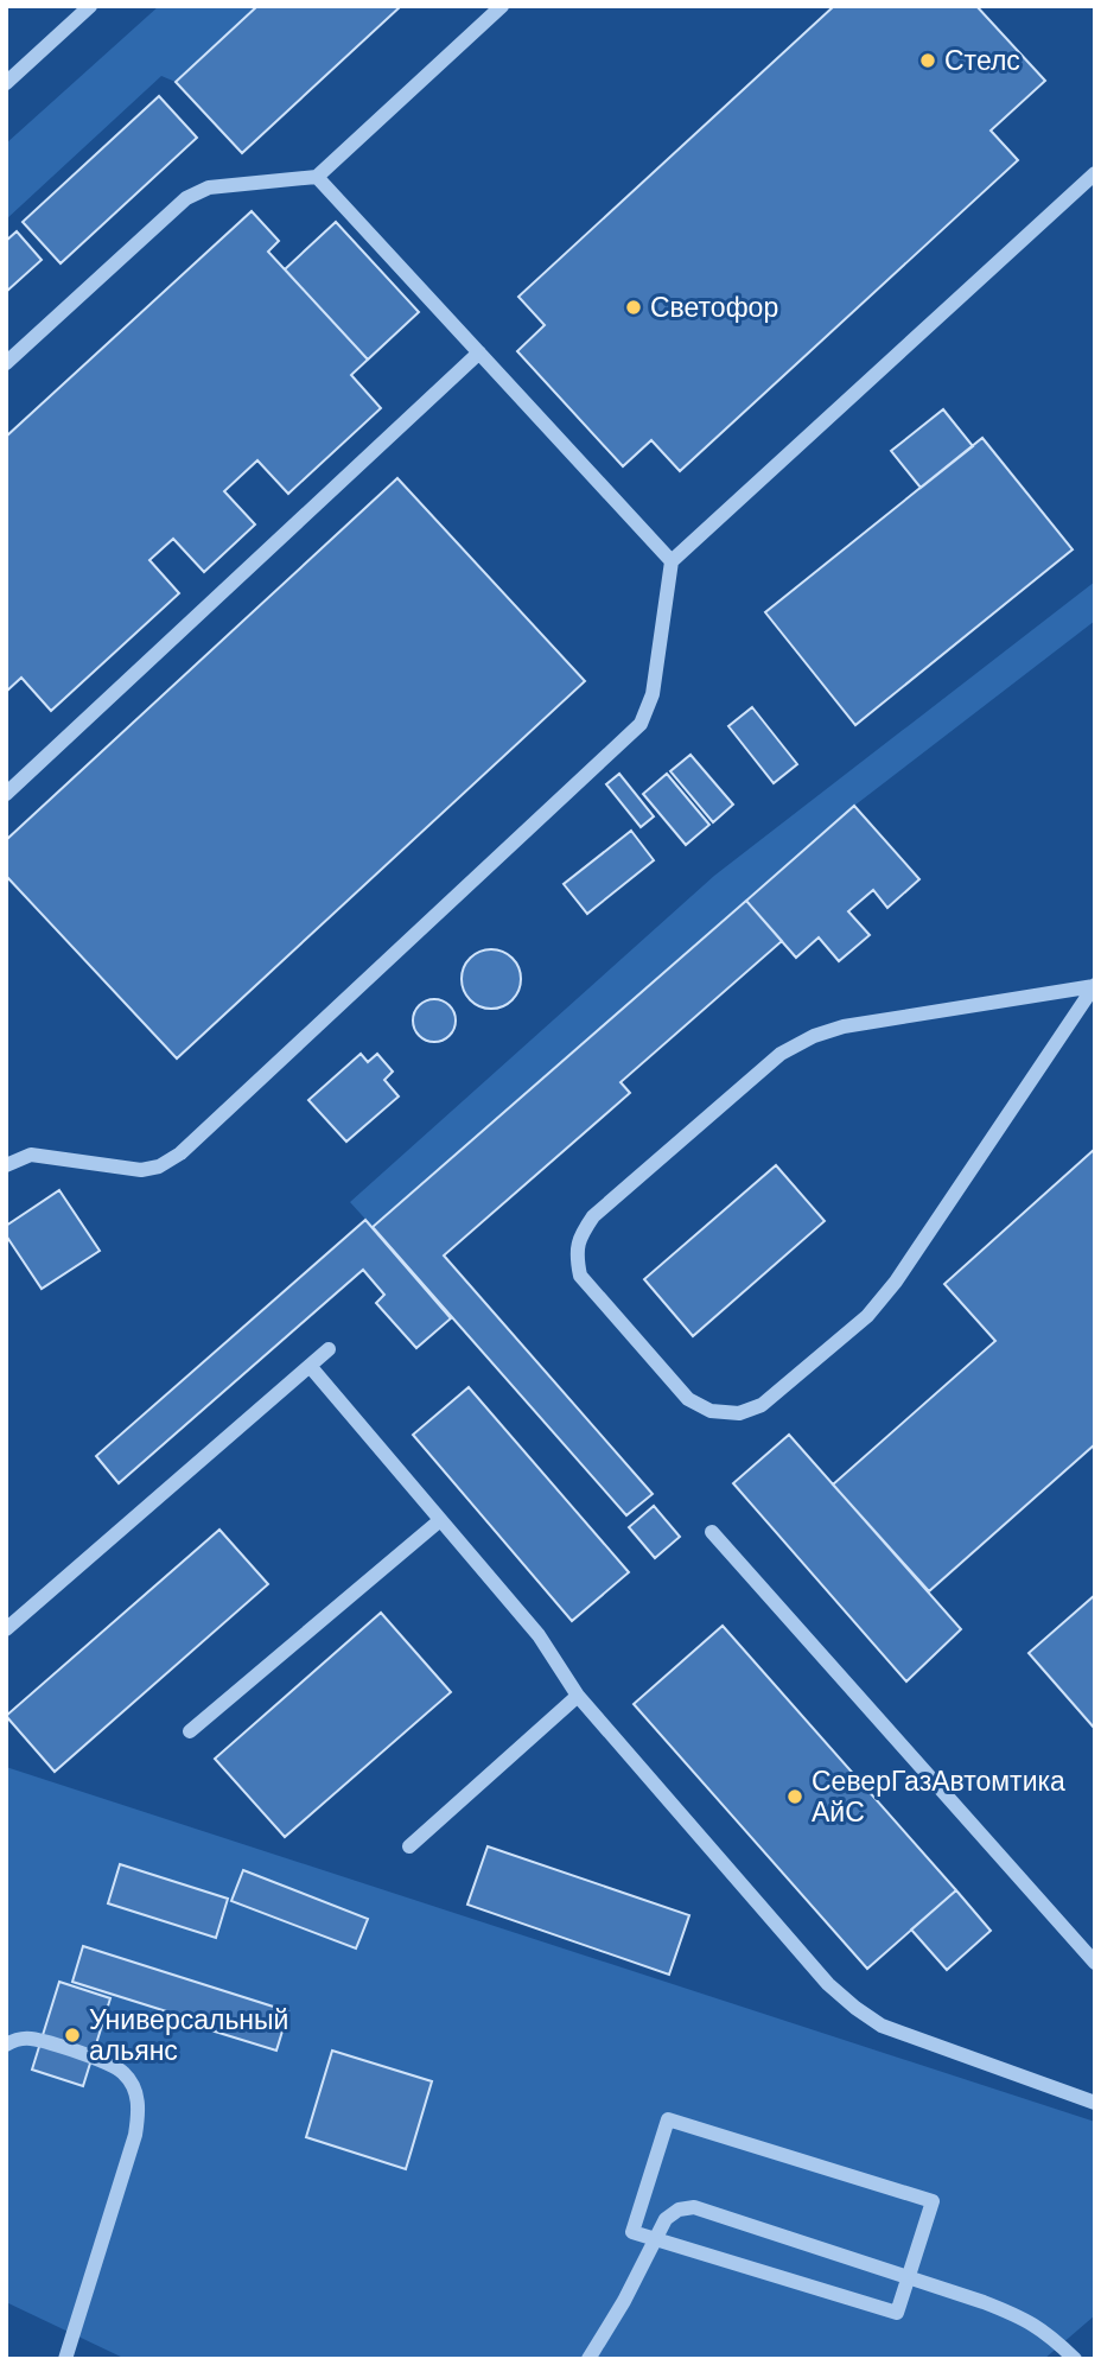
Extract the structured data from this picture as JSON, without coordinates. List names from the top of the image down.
{
  "places": [
    "Стелс",
    "Светофор",
    "СеверГазАвтомтика АйС",
    "Универсальный альянс"
  ]
}
